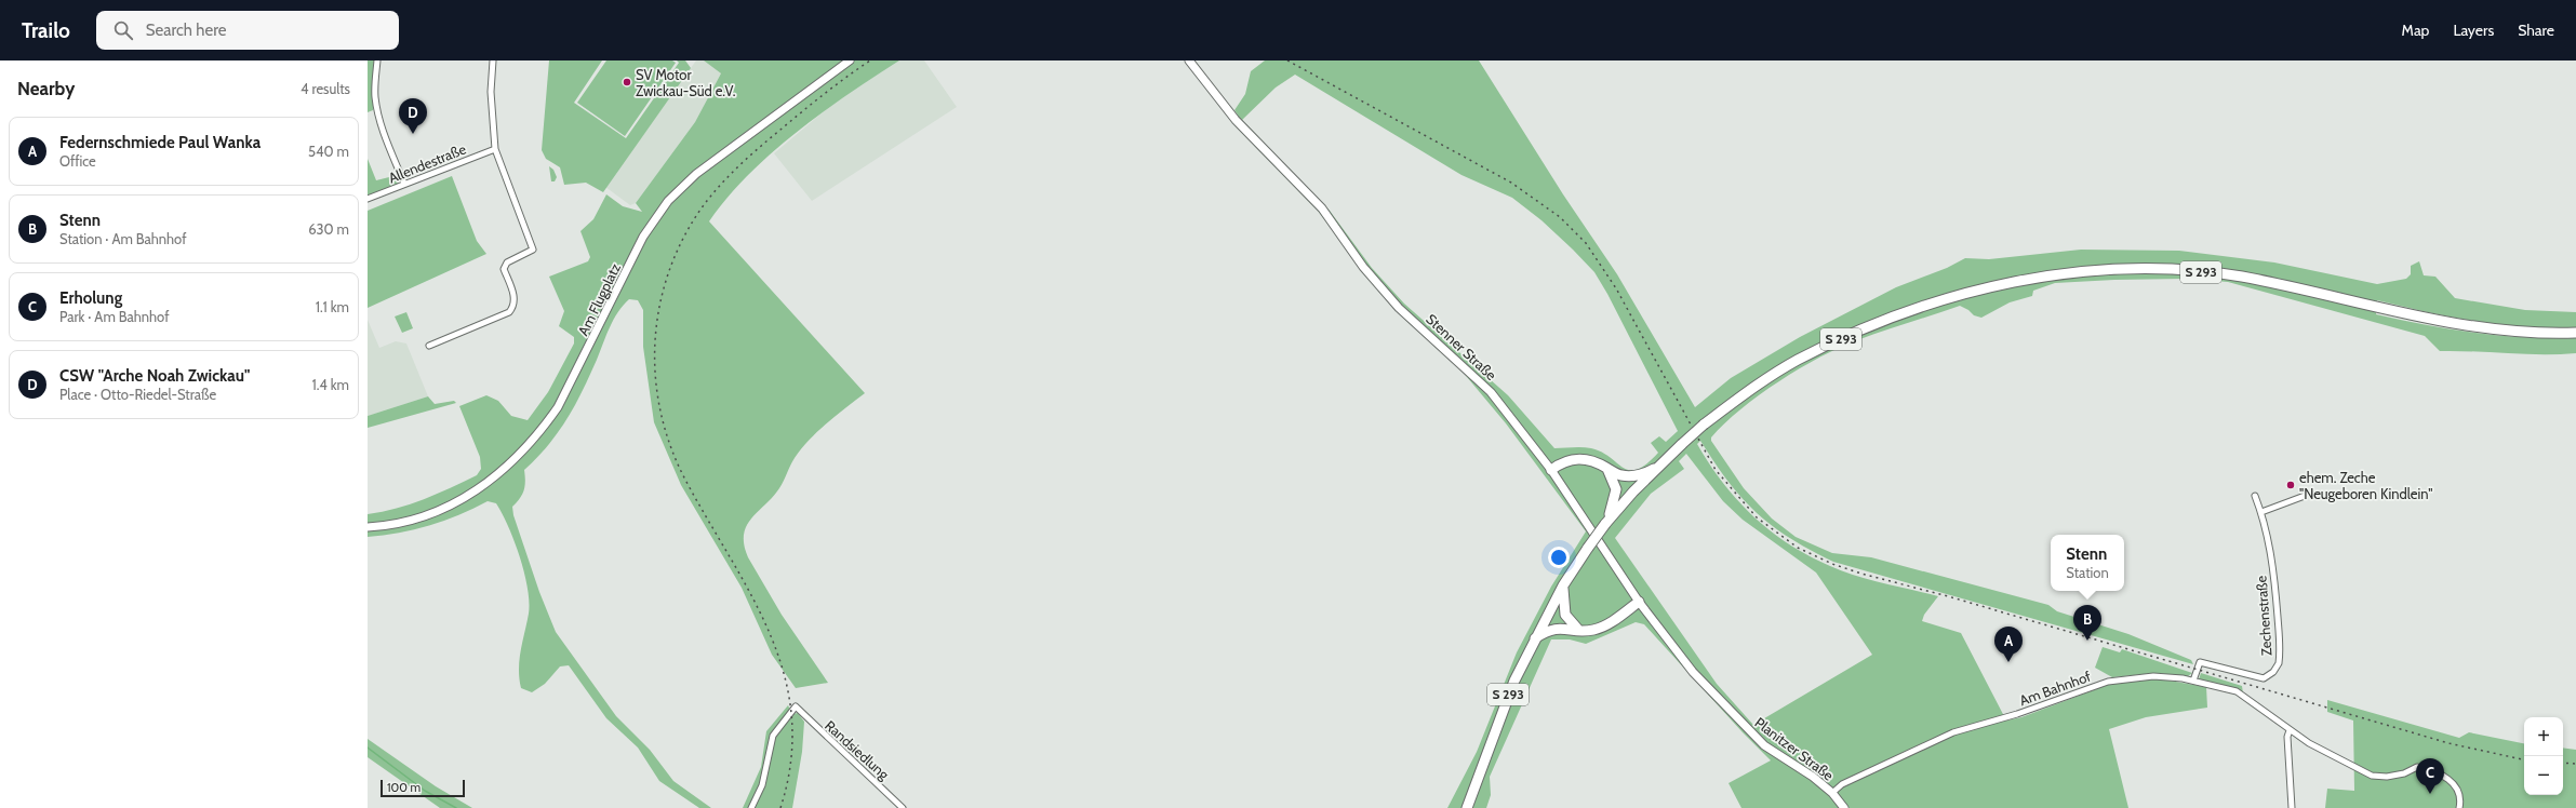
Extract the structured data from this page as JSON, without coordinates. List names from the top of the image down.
{
  "streets": {
    "highway": ["S 293"],
    "street": [
      "Allendestraße",
      "Am Flugplatz",
      "Stenner Straße",
      "Zechenstraße",
      "Am Bahnhof",
      "Planitzer Straße",
      "Randsiedlung"
    ]
  },
  "crossings": [
    ["Stenner Straße", "Planitzer Straße"],
    ["Zechenstraße", "Am Bahnhof"],
    ["Am Bahnhof", "Planitzer Straße"]
  ],
  "places": ["SV Motor Zwickau-Süd e.V.", "ehem. Zeche \"Neugeboren Kindlein\""],
  "scale_bar": "100 m",
  "page": {
    "header": "Trailo",
    "search": "Search here",
    "nav": ["Map", "Layers", "Share"],
    "heading": ["Nearby", "4 results"],
    "pins": [
      "D",
      "B",
      "A",
      "C"
    ],
    "list": [
      {
        "mark": "A",
        "name": "Federnschmiede Paul Wanka",
        "note": "Office",
        "value": "540 m"
      },
      {
        "mark": "B",
        "name": "Stenn",
        "note": "Station · Am Bahnhof",
        "value": "630 m"
      },
      {
        "mark": "C",
        "name": "Erholung",
        "note": "Park · Am Bahnhof",
        "value": "1.1 km"
      },
      {
        "mark": "D",
        "name": "CSW \"Arche Noah Zwickau\"",
        "note": "Place · Otto-Riedel-Straße",
        "value": "1.4 km"
      }
    ],
    "popup": ["Stenn", "Station"],
    "map_buttons": ["+", "−"],
    "scale": "100 m"
  }
}
